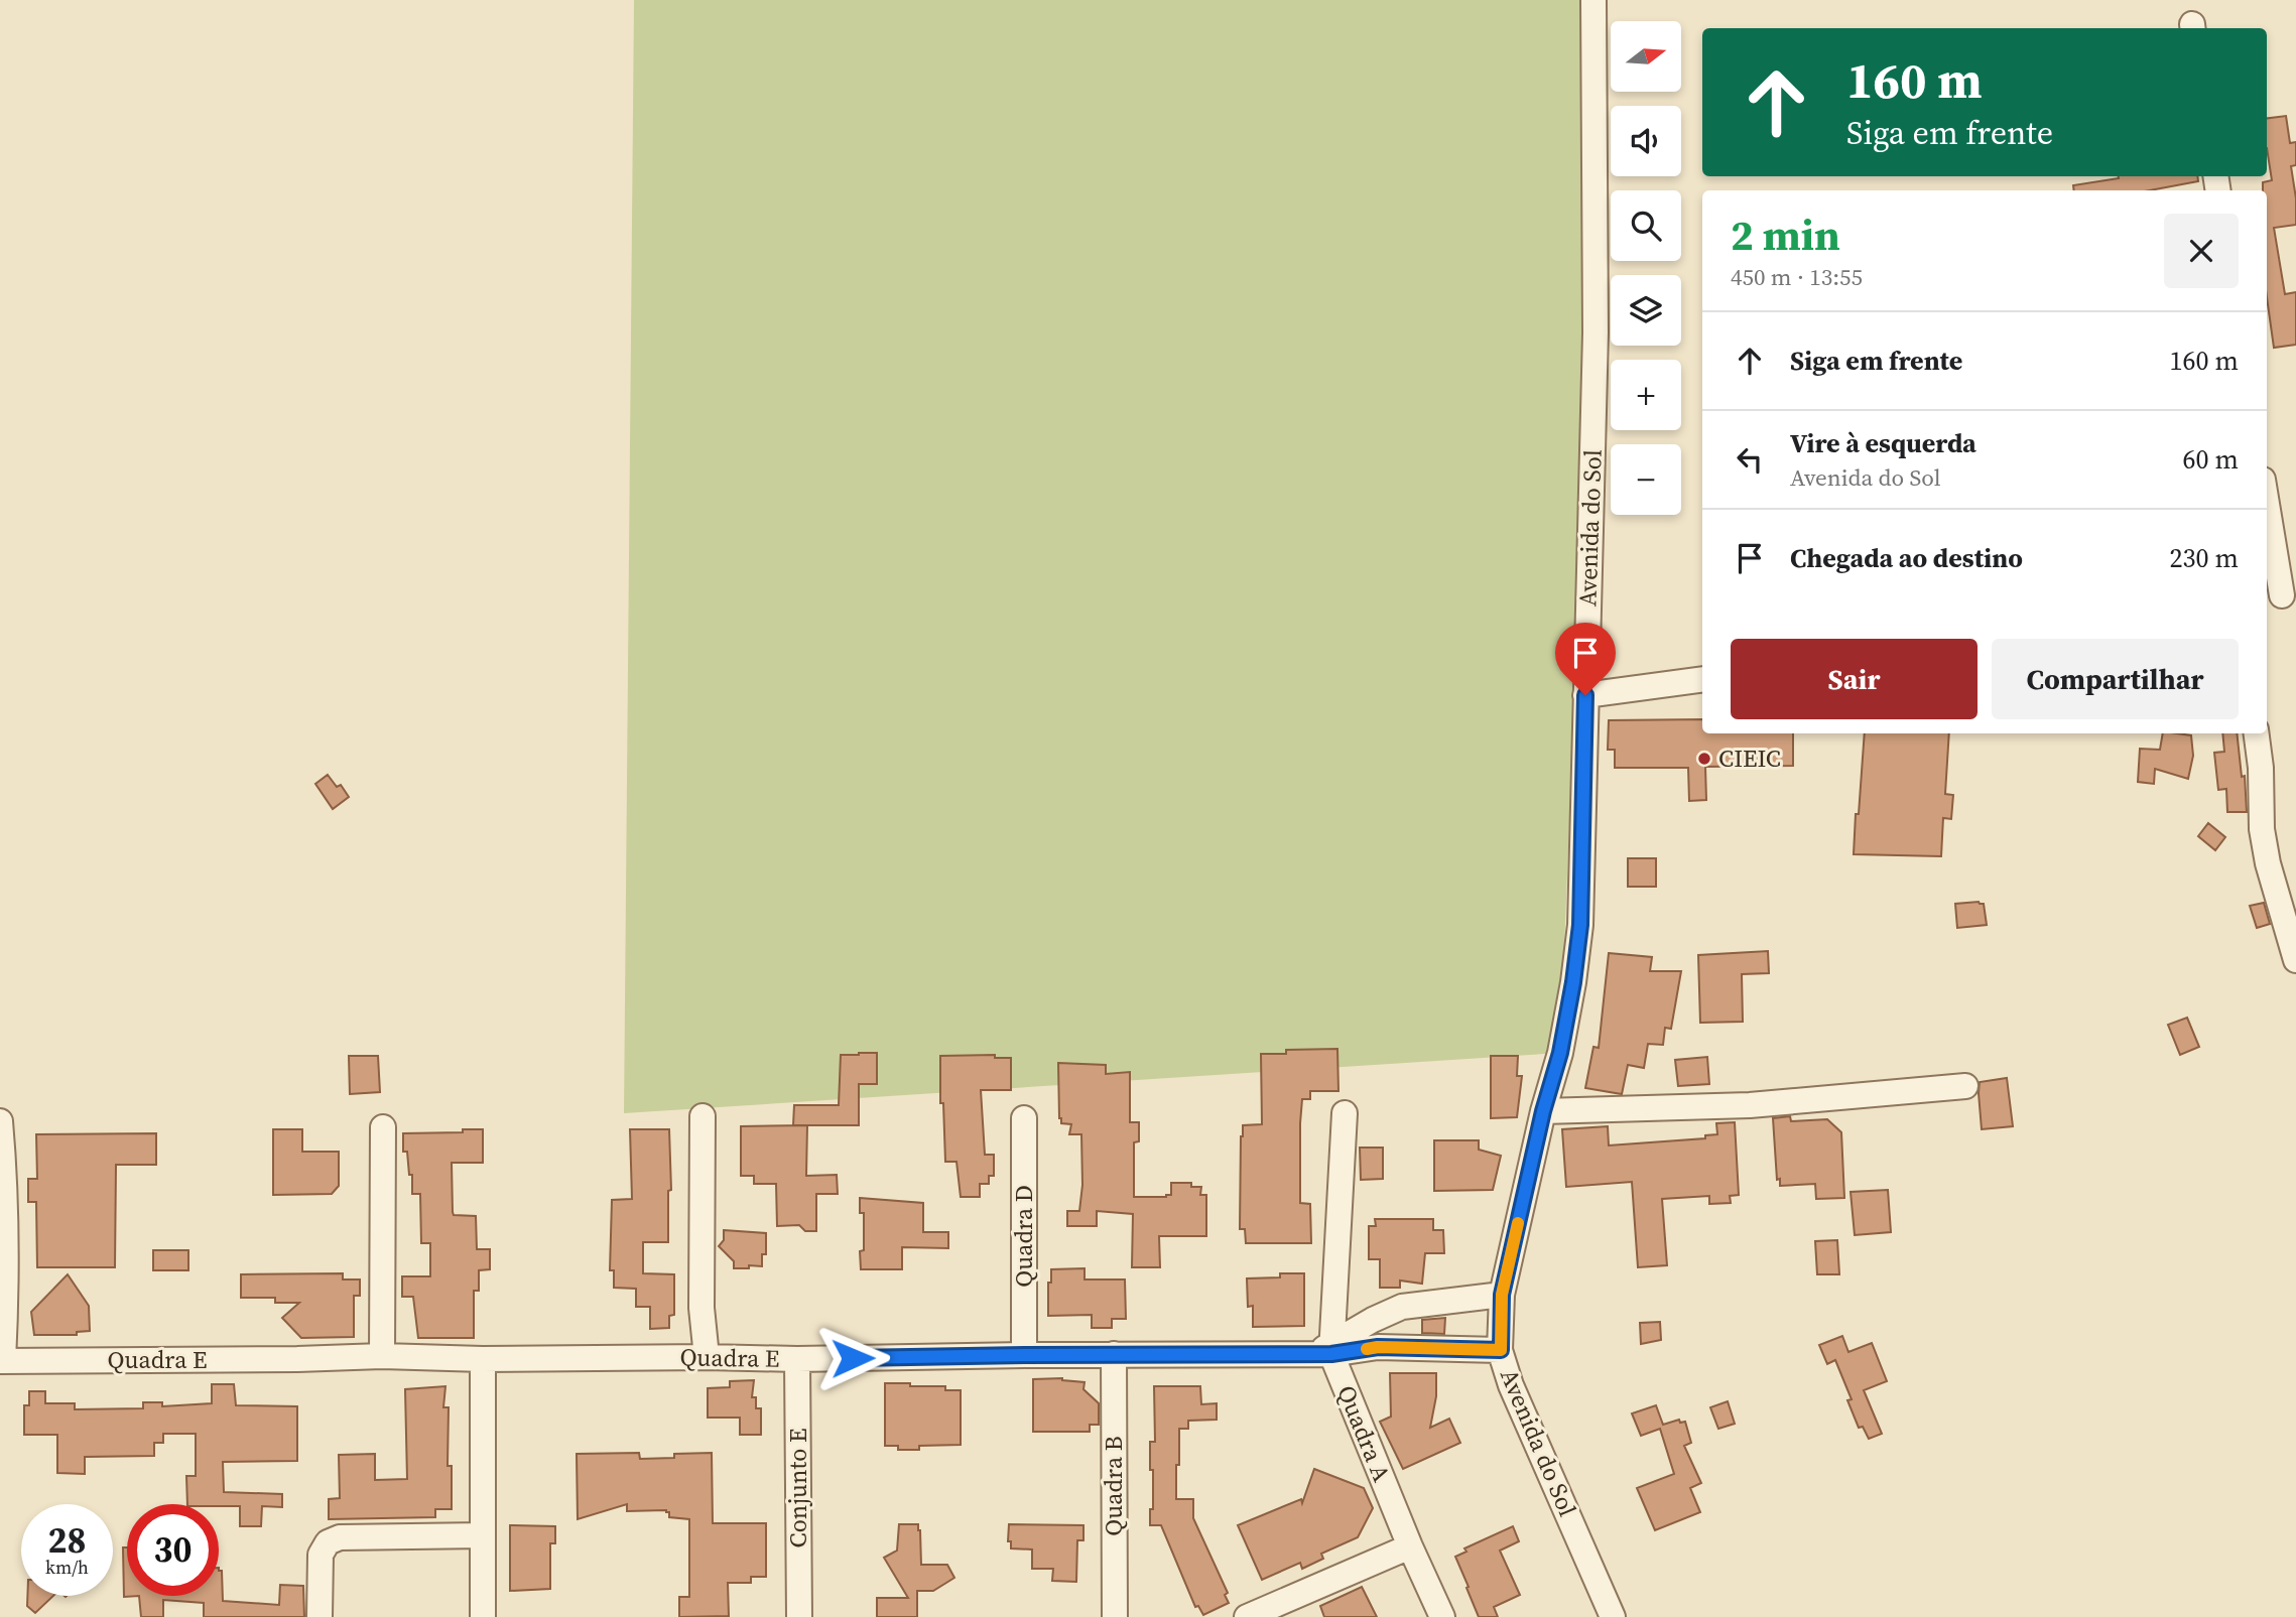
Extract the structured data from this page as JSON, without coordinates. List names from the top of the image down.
{
  "streets": {
    "street": [
      "Avenida do Sol",
      "Quadra D",
      "Quadra E",
      "Quadra A",
      "Quadra B",
      "Conjunto E"
    ]
  },
  "crossings": [
    ["Avenida do Sol", "Quadra E"],
    ["Quadra D", "Quadra E"],
    ["Quadra E", "Quadra A"],
    ["Quadra E", "Quadra B"],
    ["Quadra E", "Conjunto E"]
  ],
  "places": ["CIEIC"],
  "north": "right",
  "page": {
    "map_buttons": ["+", "−"],
    "turn": ["160 m", "Siga em frente"],
    "heading": ["2 min", "450 m · 13:55"],
    "list": [
      {
        "name": "Siga em frente",
        "value": "160 m"
      },
      {
        "name": "Vire à esquerda",
        "note": "Avenida do Sol",
        "value": "60 m"
      },
      {
        "name": "Chegada ao destino",
        "value": "230 m"
      }
    ],
    "buttons": ["Sair", "Compartilhar"],
    "speed": "28 km/h",
    "limit": "30"
  }
}
